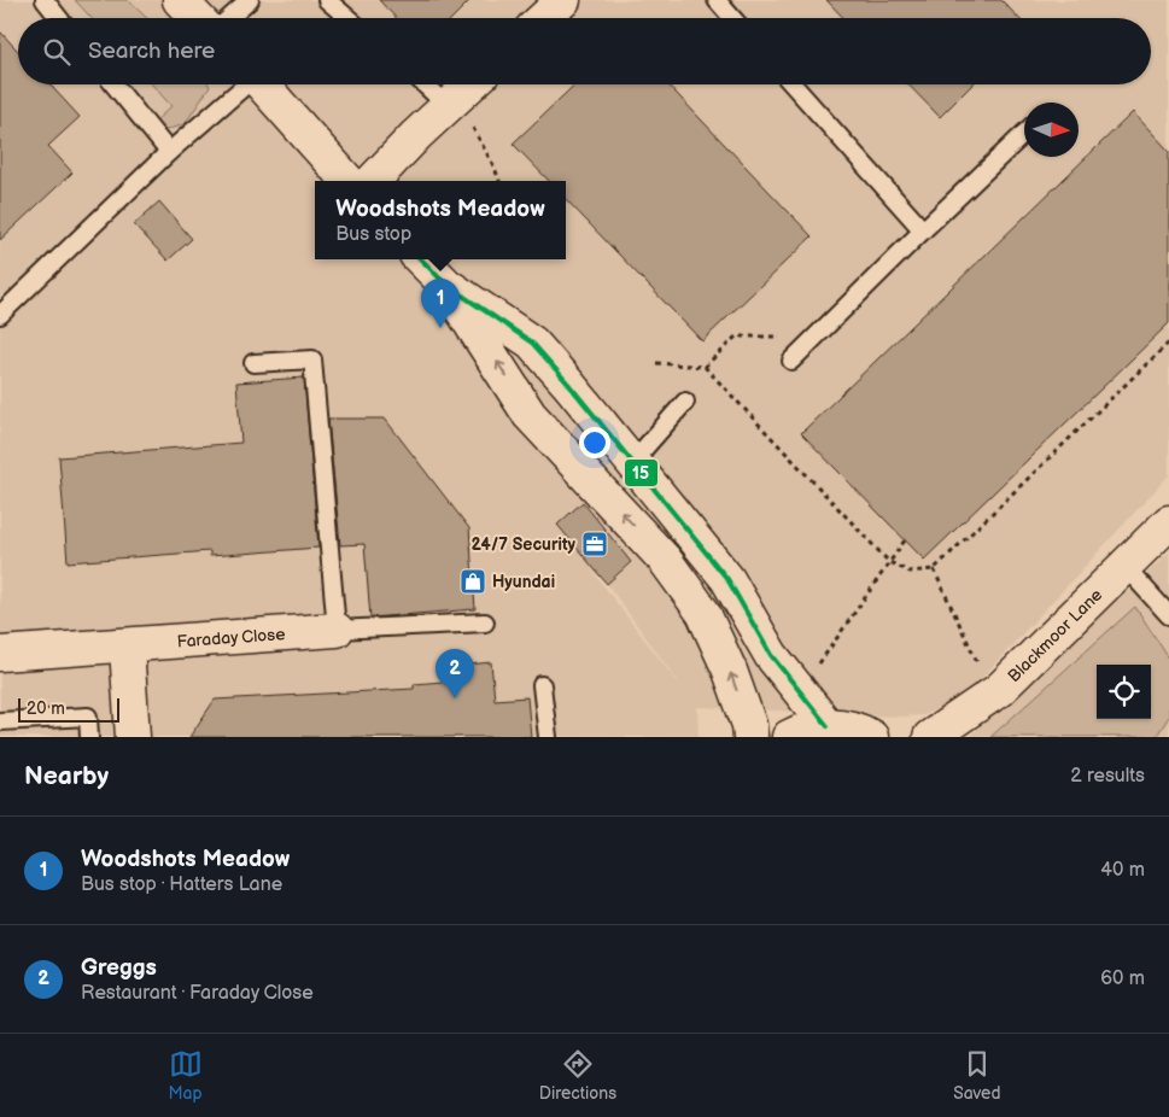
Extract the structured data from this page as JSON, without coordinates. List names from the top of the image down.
{
  "streets": {
    "street": ["Blackmoor Lane", "Faraday Close"]
  },
  "places": {
    "office": ["24/7 Security"],
    "shop": ["Hyundai"]
  },
  "lines": ["transit line 15"],
  "scale_bar": "20 m",
  "north": "right",
  "page": {
    "search": "Search here",
    "popup": ["Woodshots Meadow", "Bus stop"],
    "pins": ["1", "2"],
    "scale": "20 m",
    "heading": ["Nearby", "2 results"],
    "list": [
      {
        "mark": "1",
        "name": "Woodshots Meadow",
        "note": "Bus stop · Hatters Lane",
        "value": "40 m"
      },
      {
        "mark": "2",
        "name": "Greggs",
        "note": "Restaurant · Faraday Close",
        "value": "60 m"
      }
    ],
    "nav": ["Map", "Directions", "Saved"]
  }
}
